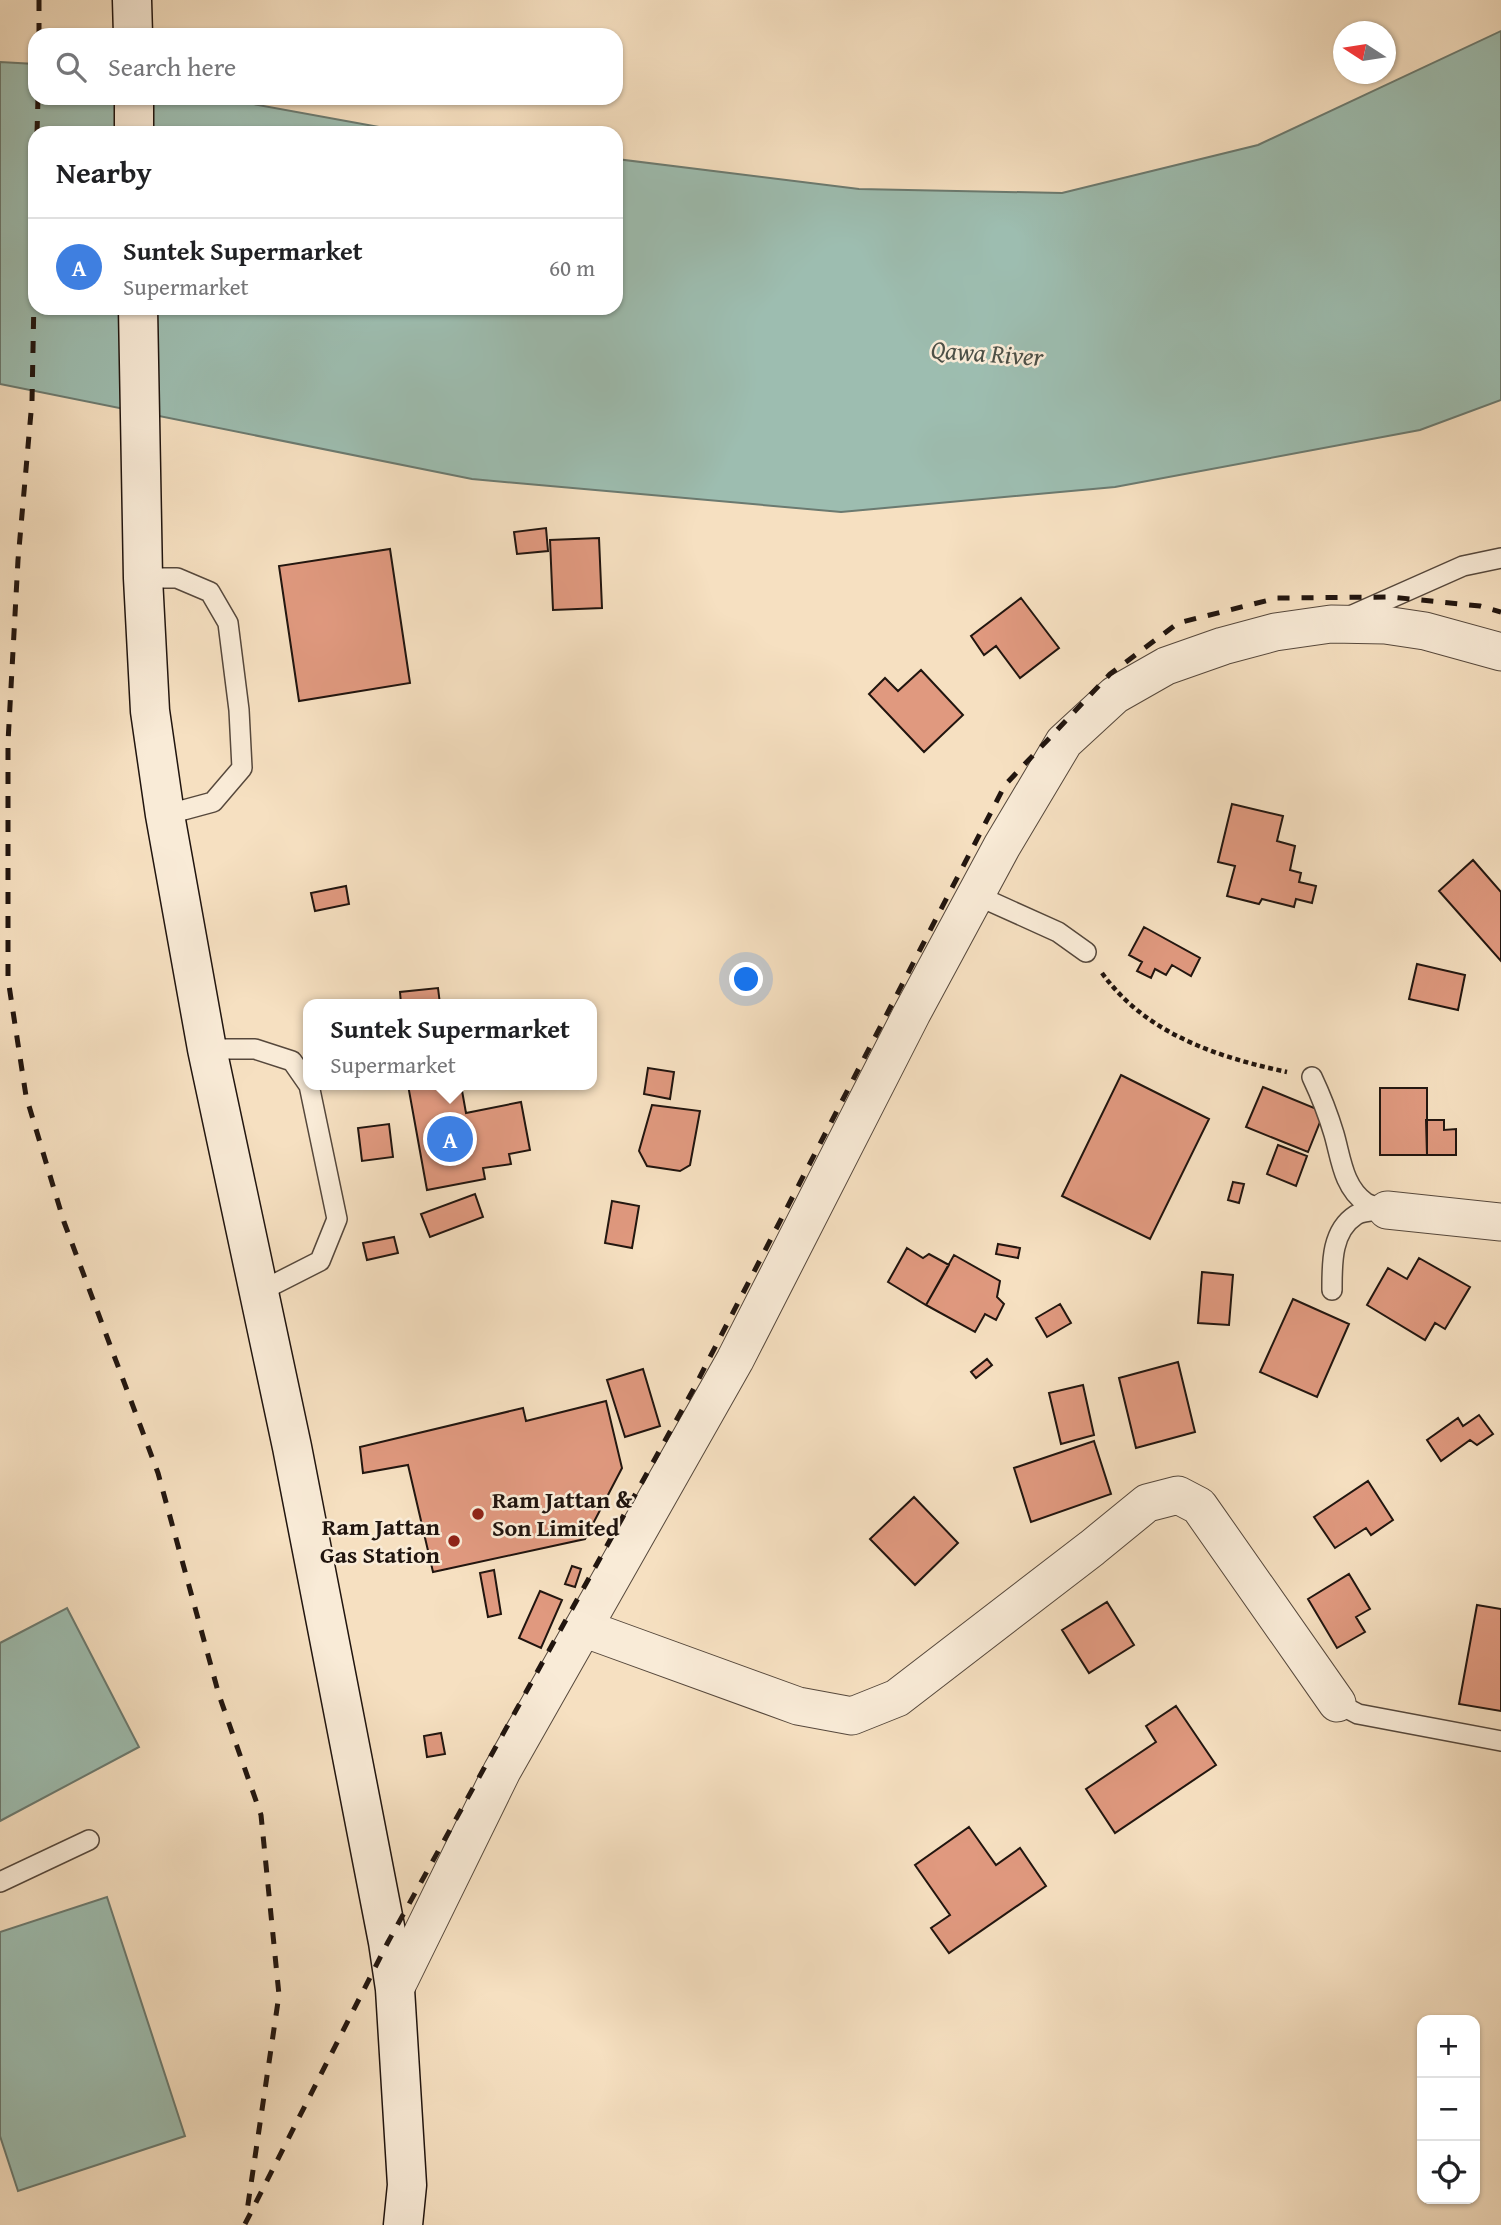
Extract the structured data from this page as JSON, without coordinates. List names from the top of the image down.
{
  "water": ["Qawa River"],
  "places": ["Ram Jattan & Son Limited", "Ram Jattan Gas Station"],
  "north": "left",
  "page": {
    "search": "Search here",
    "heading": "Nearby",
    "list": [
      {
        "mark": "A",
        "name": "Suntek Supermarket",
        "note": "Supermarket",
        "value": "60 m"
      }
    ],
    "popup": ["Suntek Supermarket", "Supermarket"],
    "pins": "A",
    "map_buttons": ["+", "−"]
  }
}
